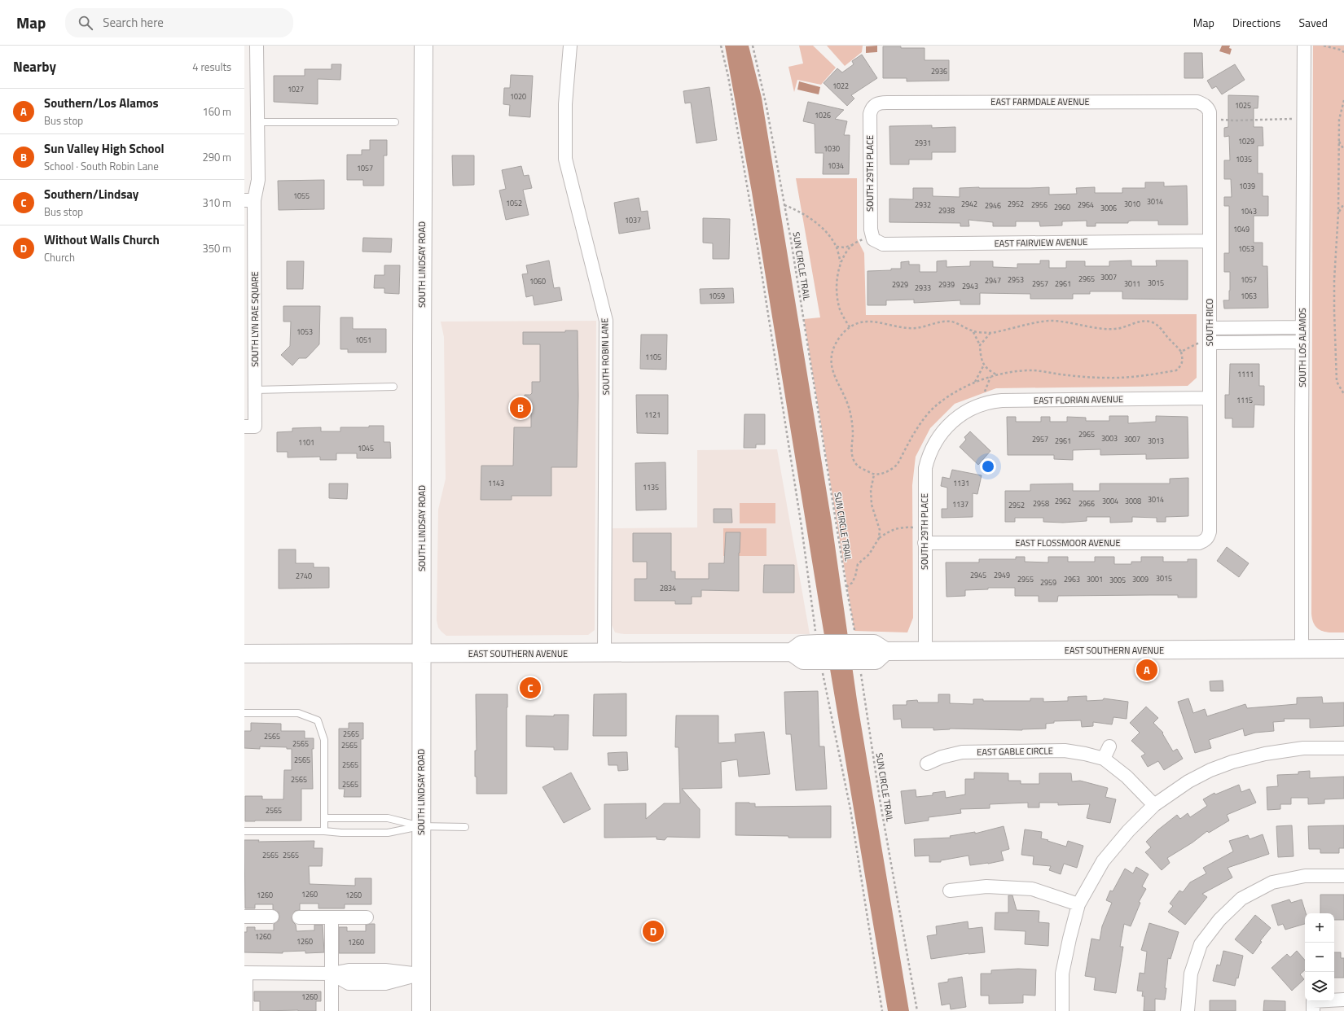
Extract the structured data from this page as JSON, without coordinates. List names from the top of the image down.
{
  "streets": {
    "main road": ["SOUTH LINDSAY ROAD", "EAST SOUTHERN AVENUE"],
    "street": [
      "EAST FARMDALE AVENUE",
      "SOUTH 29TH PLACE",
      "EAST FAIRVIEW AVENUE",
      "SOUTH LYN RAE SQUARE",
      "SOUTH RICO",
      "SOUTH LOS ALAMOS",
      "SOUTH ROBIN LANE",
      "EAST FLORIAN AVENUE",
      "EAST FLOSSMOOR AVENUE",
      "EAST GABLE CIRCLE"
    ],
    "path": ["SUN CIRCLE TRAIL"]
  },
  "crossings": [
    ["EAST FARMDALE AVENUE", "SOUTH 29TH PLACE"],
    ["EAST FARMDALE AVENUE", "SOUTH RICO"],
    ["SOUTH 29TH PLACE", "EAST FAIRVIEW AVENUE"],
    ["SOUTH 29TH PLACE", "EAST FLORIAN AVENUE"],
    ["SOUTH 29TH PLACE", "EAST FLOSSMOOR AVENUE"],
    ["SOUTH 29TH PLACE", "EAST SOUTHERN AVENUE"],
    ["EAST FAIRVIEW AVENUE", "SOUTH RICO"],
    ["SOUTH LINDSAY ROAD", "EAST SOUTHERN AVENUE"],
    ["SUN CIRCLE TRAIL", "EAST SOUTHERN AVENUE"],
    ["SOUTH RICO", "EAST FLORIAN AVENUE"],
    ["SOUTH RICO", "EAST FLOSSMOOR AVENUE"],
    ["SOUTH LOS ALAMOS", "EAST SOUTHERN AVENUE"],
    ["SOUTH ROBIN LANE", "EAST SOUTHERN AVENUE"]
  ],
  "house_numbers": [
    "2936",
    "1022",
    "1027",
    "1020",
    "1025",
    "1026",
    "1029",
    "2931",
    "1030",
    "1035",
    "1034",
    "1057",
    "1039",
    "1055",
    "3014",
    "1052",
    "2942",
    "2952",
    "3010",
    "2932",
    "2956",
    "2964",
    "2946",
    "2960",
    "3006",
    "2938",
    "1043",
    "1037",
    "1049",
    "1053",
    "3007",
    "2965",
    "2953",
    "1057",
    "2947",
    "1060",
    "3015",
    "2957",
    "2961",
    "3011",
    "2929",
    "2939",
    "2943",
    "2933",
    "1059",
    "1063",
    "1053",
    "1051",
    "1105",
    "1111",
    "1115",
    "1121",
    "2965",
    "3003",
    "2957",
    "3007",
    "2961",
    "3013",
    "1101",
    "1045",
    "1143",
    "1131",
    "1135",
    "3014",
    "2962",
    "3004",
    "3008",
    "2958",
    "2966",
    "1137",
    "2952",
    "2945",
    "2949",
    "2740",
    "3015",
    "2955",
    "2963",
    "3001",
    "3009",
    "3005",
    "2959",
    "2834",
    "2565",
    "2565",
    "2565",
    "2565",
    "2565",
    "2565",
    "2565",
    "2565",
    "2565",
    "2565",
    "2565",
    "1260",
    "1260",
    "1260",
    "1260",
    "1260",
    "1260",
    "1260"
  ],
  "page": {
    "header": "Map",
    "search": "Search here",
    "nav": ["Map", "Directions", "Saved"],
    "heading": ["Nearby", "4 results"],
    "list": [
      {
        "mark": "A",
        "name": "Southern/Los Alamos",
        "note": "Bus stop",
        "value": "160 m"
      },
      {
        "mark": "B",
        "name": "Sun Valley High School",
        "note": "School · South Robin Lane",
        "value": "290 m"
      },
      {
        "mark": "C",
        "name": "Southern/Lindsay",
        "note": "Bus stop",
        "value": "310 m"
      },
      {
        "mark": "D",
        "name": "Without Walls Church",
        "note": "Church",
        "value": "350 m"
      }
    ],
    "pins": [
      "B",
      "A",
      "C",
      "D"
    ],
    "map_buttons": ["+", "−"]
  }
}
